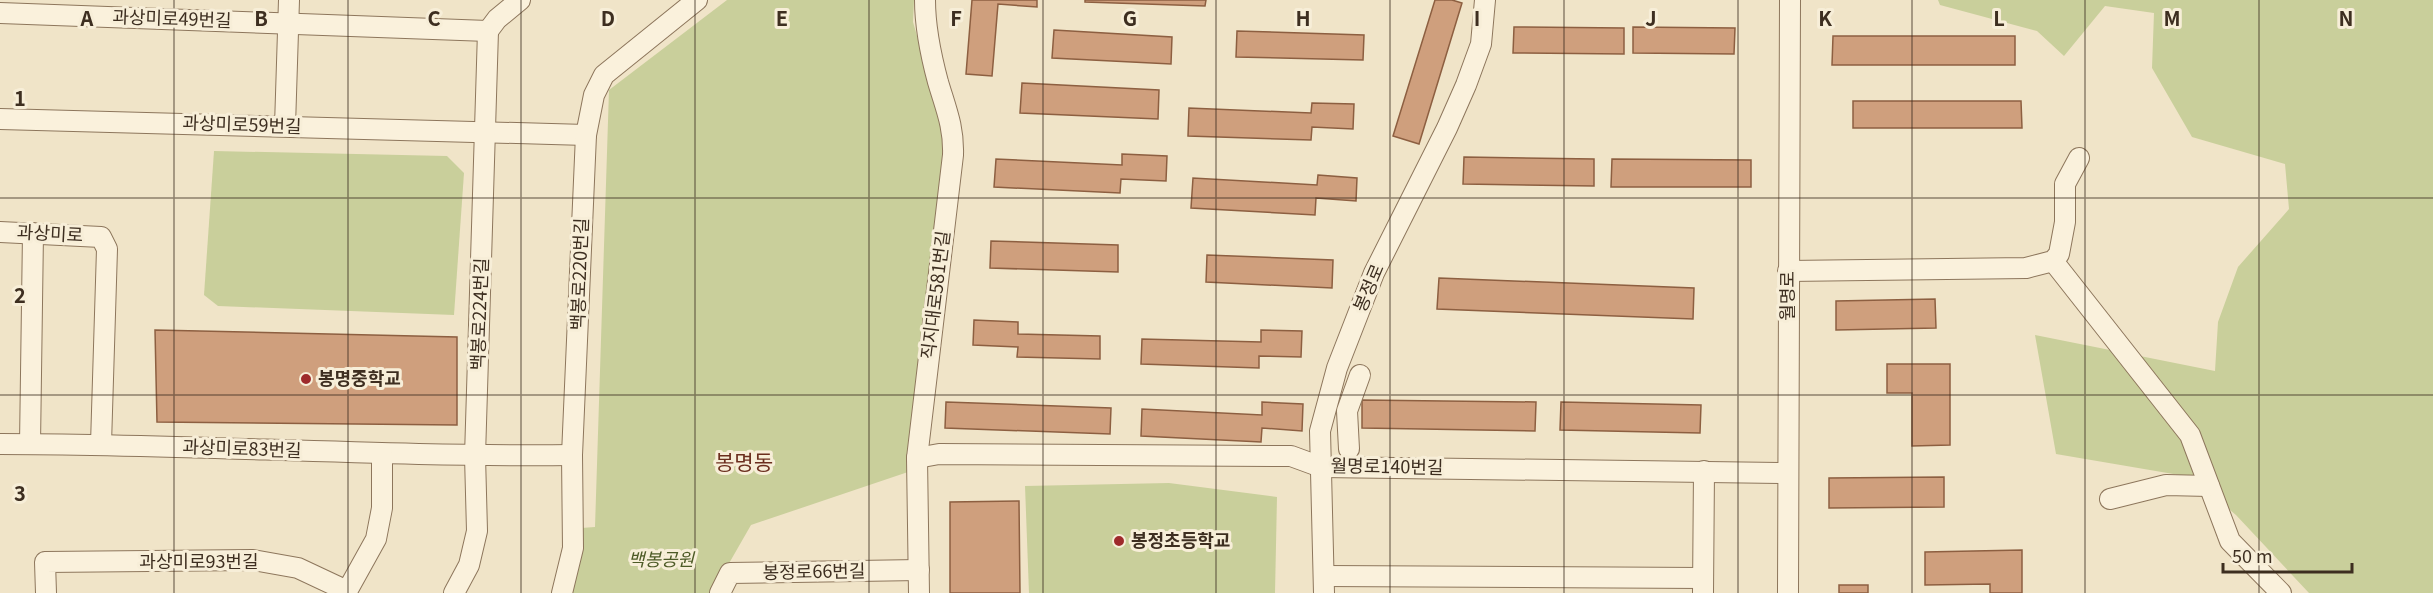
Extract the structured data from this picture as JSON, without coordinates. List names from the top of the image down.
{
  "streets": {
    "street": [
      "과상미로49번길",
      "과상미로59번길",
      "과상미로",
      "백봉로220번길",
      "봉정로",
      "직지대로581번길",
      "월명로",
      "백봉로224번길",
      "과상미로83번길",
      "월명로140번길",
      "과상미로93번길",
      "봉정로66번길"
    ]
  },
  "crossings": [
    ["과상미로49번길", "백봉로224번길"],
    ["과상미로59번길", "백봉로220번길"],
    ["과상미로59번길", "백봉로224번길"],
    ["과상미로", "과상미로83번길"],
    ["백봉로220번길", "과상미로83번길"],
    ["봉정로", "월명로140번길"],
    ["직지대로581번길", "월명로140번길"],
    ["직지대로581번길", "봉정로66번길"],
    ["월명로", "월명로140번길"],
    ["백봉로224번길", "과상미로83번길"]
  ],
  "districts": ["봉명동"],
  "parks": ["백봉공원"],
  "places": ["봉명중학교", "봉정초등학교"],
  "scale_bar": "50 m",
  "grid": {
    "columns": [
      "A",
      "B",
      "C",
      "D",
      "E",
      "F",
      "G",
      "H",
      "I",
      "J",
      "K",
      "L",
      "M",
      "N"
    ],
    "rows": ["1", "2", "3"]
  }
}
